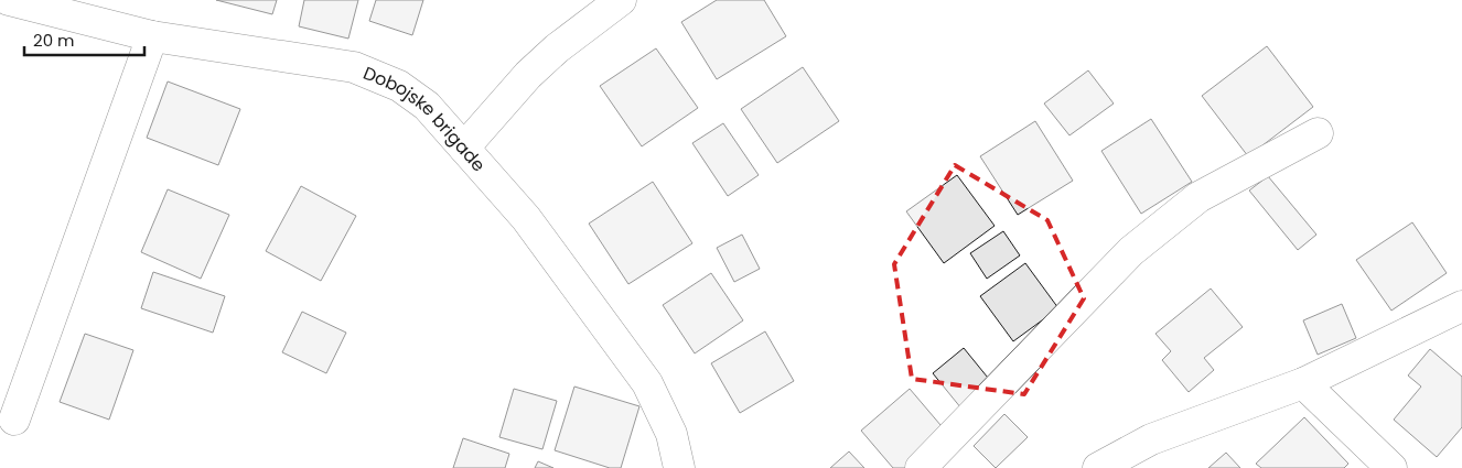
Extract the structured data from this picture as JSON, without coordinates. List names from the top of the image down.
{
  "streets": {
    "street": ["Dobojske brigade"]
  },
  "scale_bar": "20 m"
}
